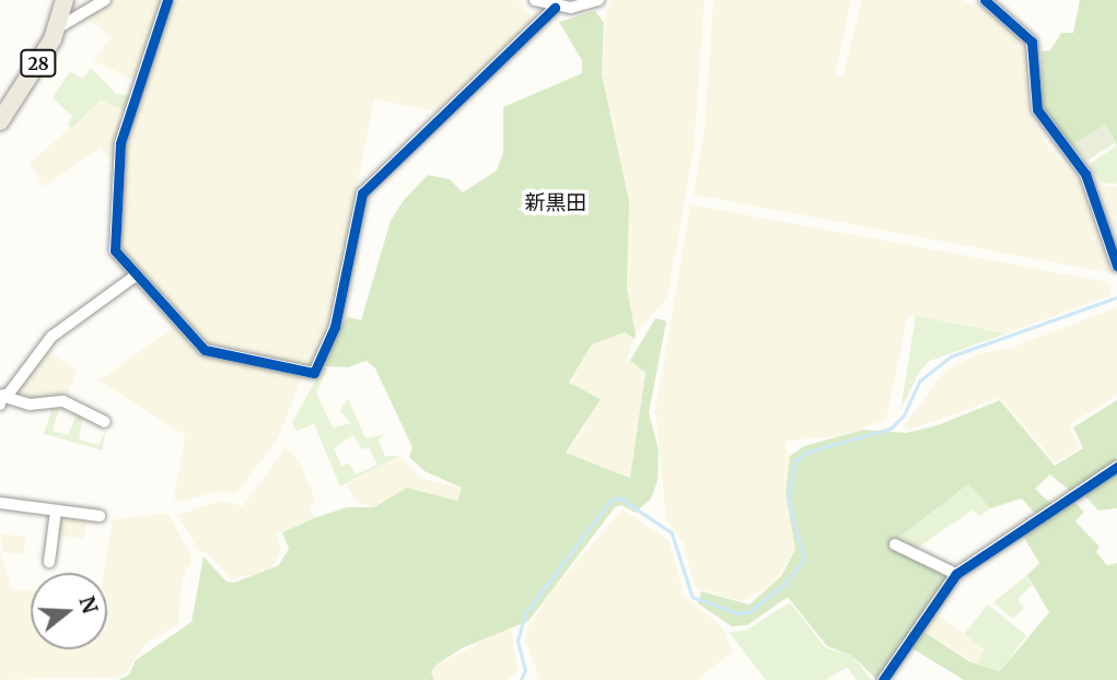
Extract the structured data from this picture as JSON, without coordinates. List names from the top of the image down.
{
  "streets": {
    "main road": ["28"]
  },
  "districts": ["新黒田"],
  "north": "right"
}
